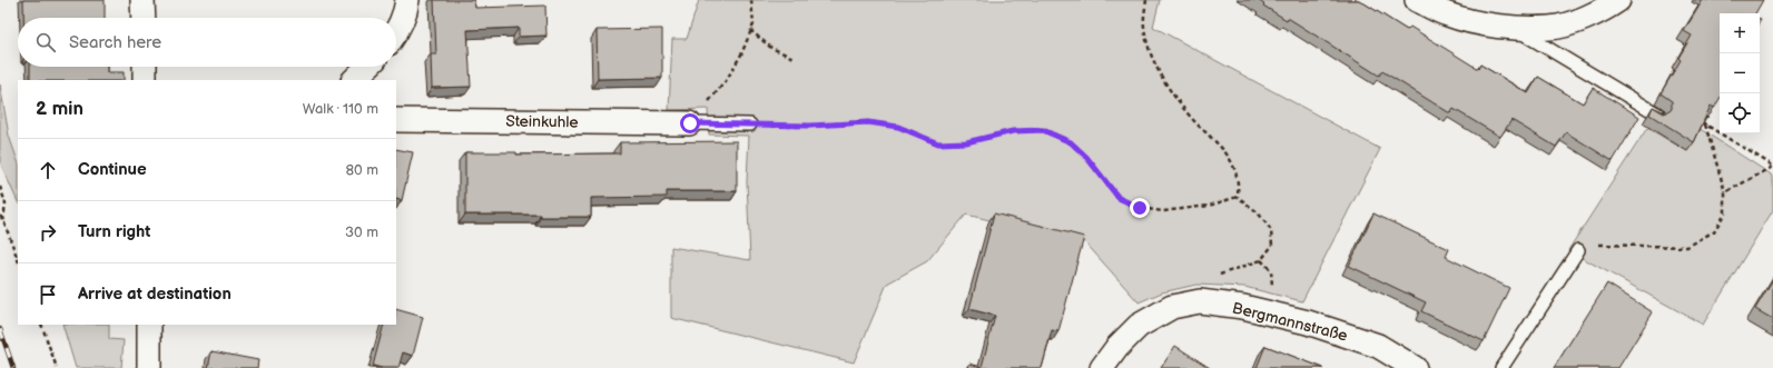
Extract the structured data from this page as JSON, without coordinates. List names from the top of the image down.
{
  "streets": {
    "street": ["Steinkuhle", "Bergmannstraße"]
  },
  "page": {
    "map_buttons": ["+", "−"],
    "search": "Search here",
    "heading": ["2 min", "Walk · 110 m"],
    "list": [
      ["Continue", "80 m"],
      ["Turn right", "30 m"],
      "Arrive at destination"
    ]
  }
}
